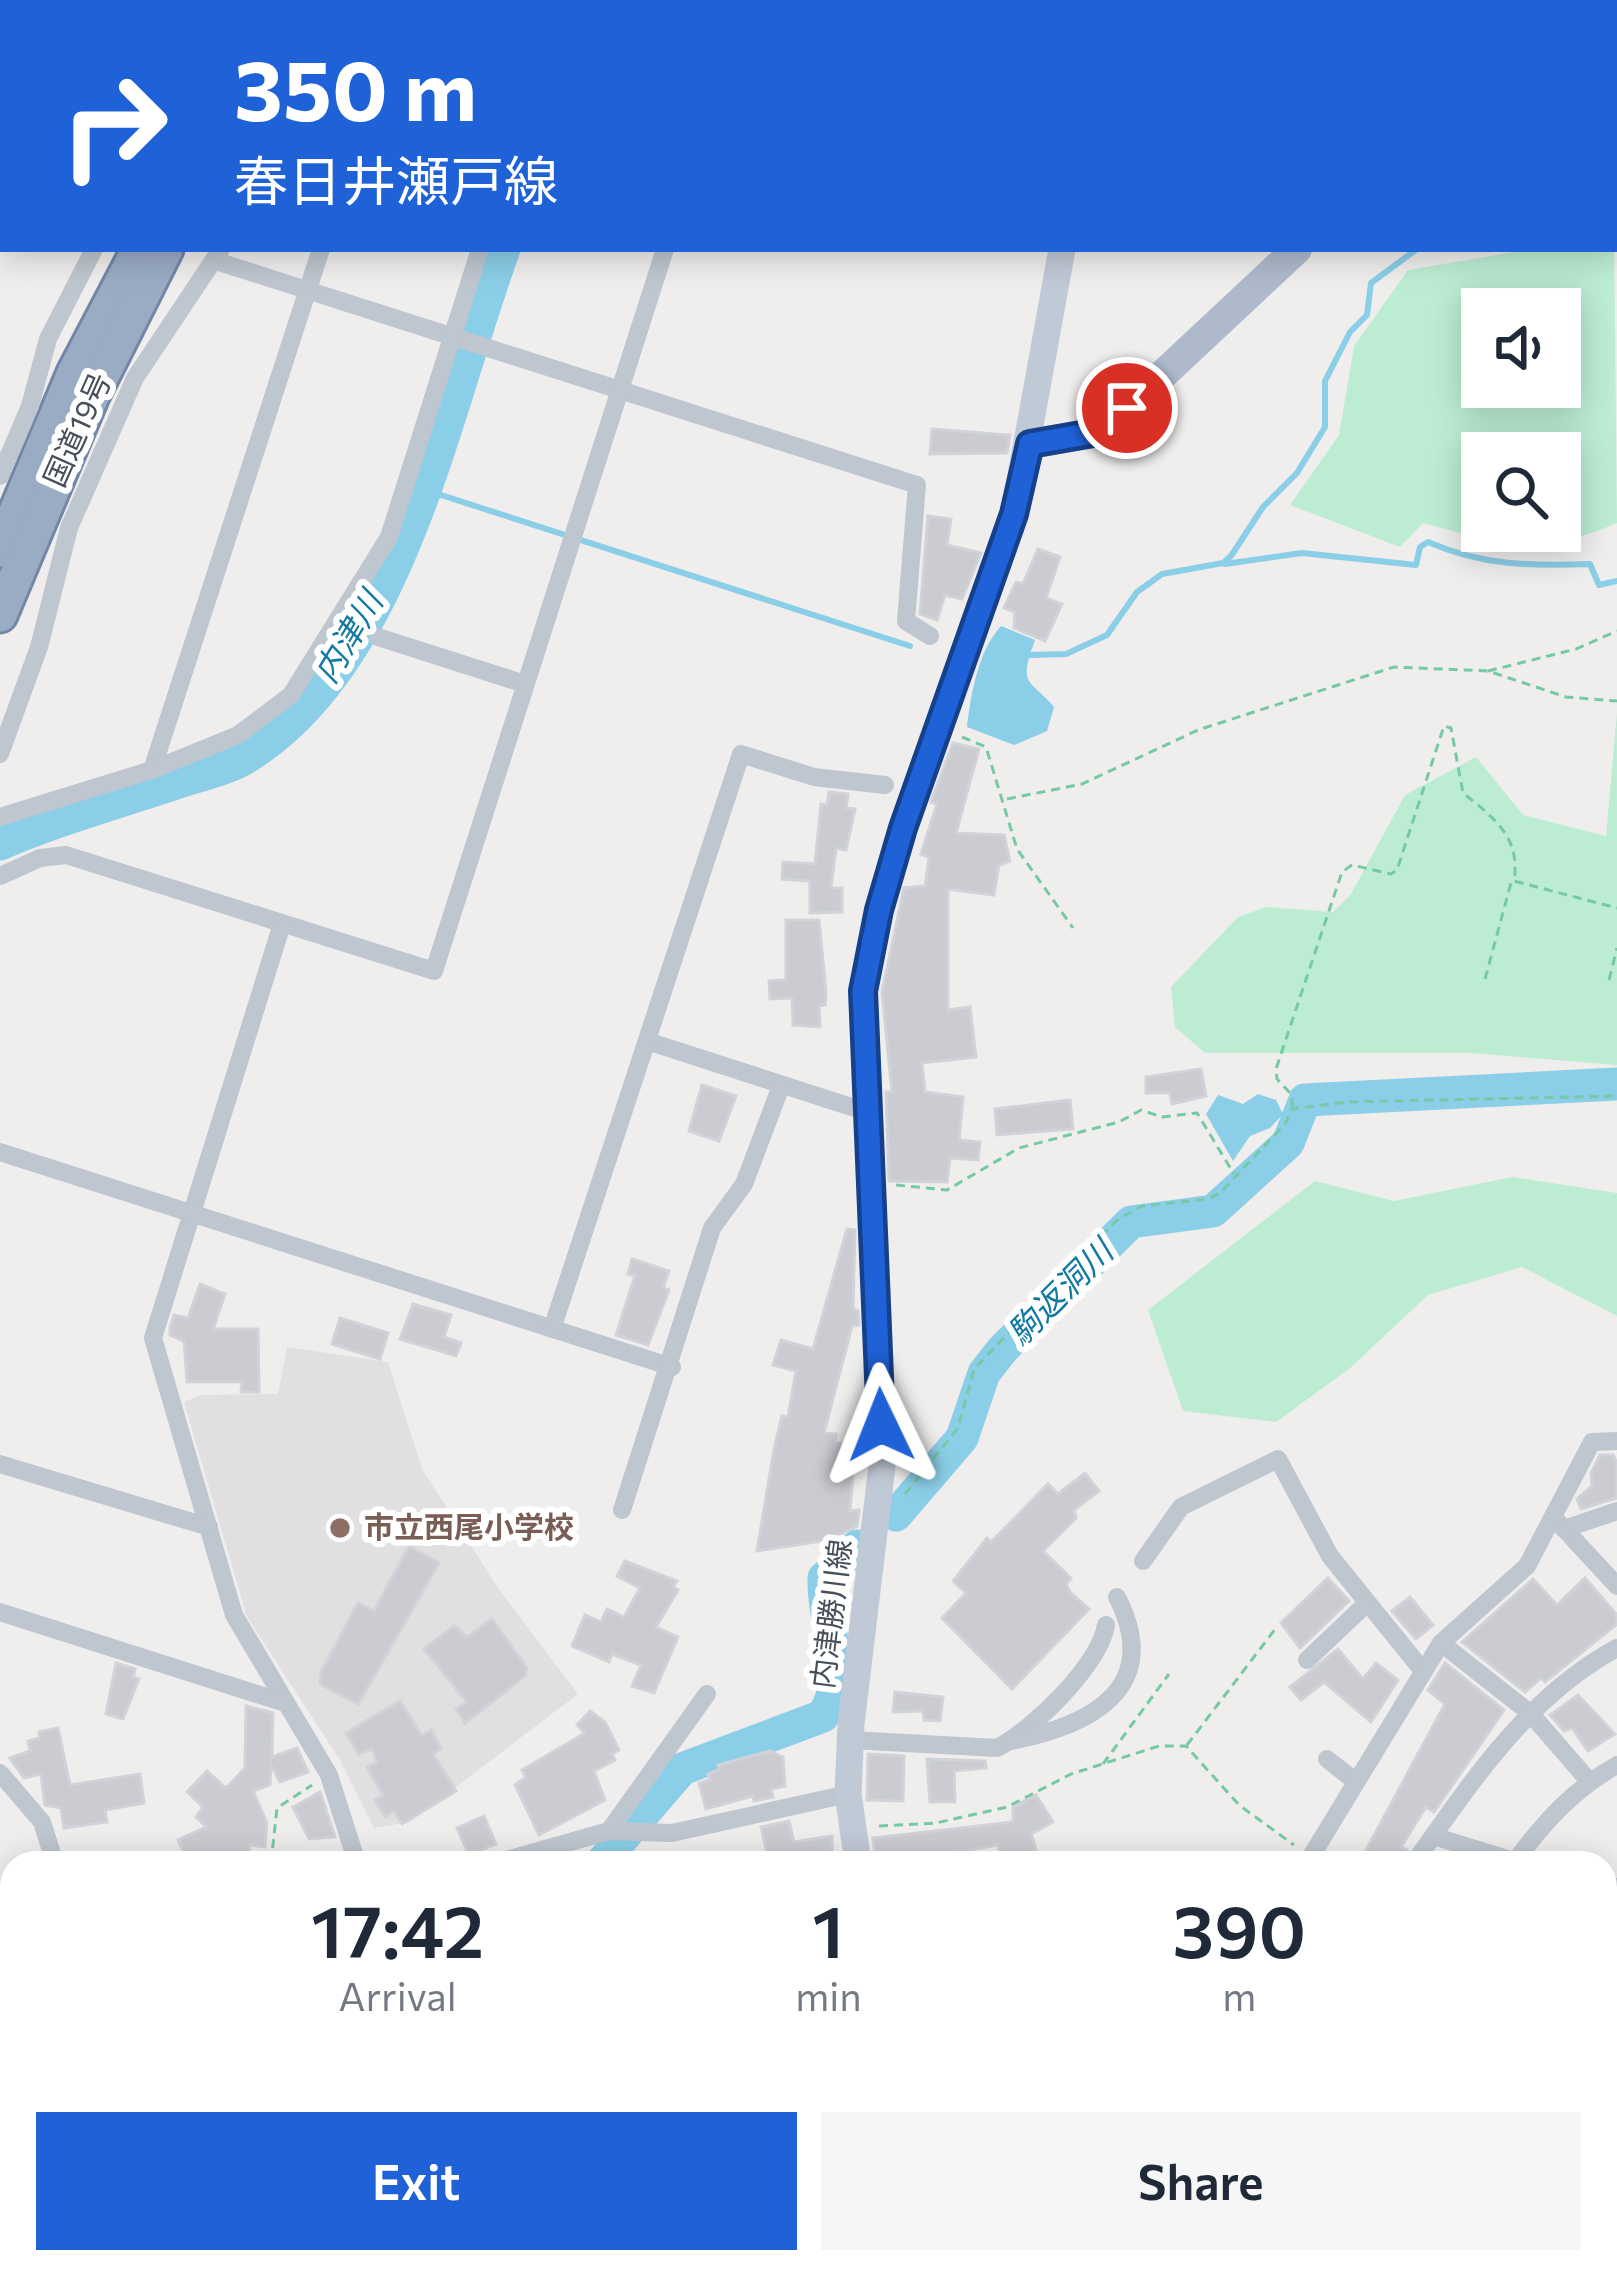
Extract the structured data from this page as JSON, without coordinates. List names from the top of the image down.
{
  "streets": {
    "highway": ["国道19号"],
    "main road": ["内津勝川線"]
  },
  "water": ["内津川", "駒返洞川"],
  "places": ["市立西尾小学校"],
  "page": {
    "turn": ["350 m", "春日井瀬戸線"],
    "eta": [
      "17:42",
      "Arrival",
      "1",
      "min",
      "390",
      "m"
    ],
    "buttons": ["Exit", "Share"]
  }
}
